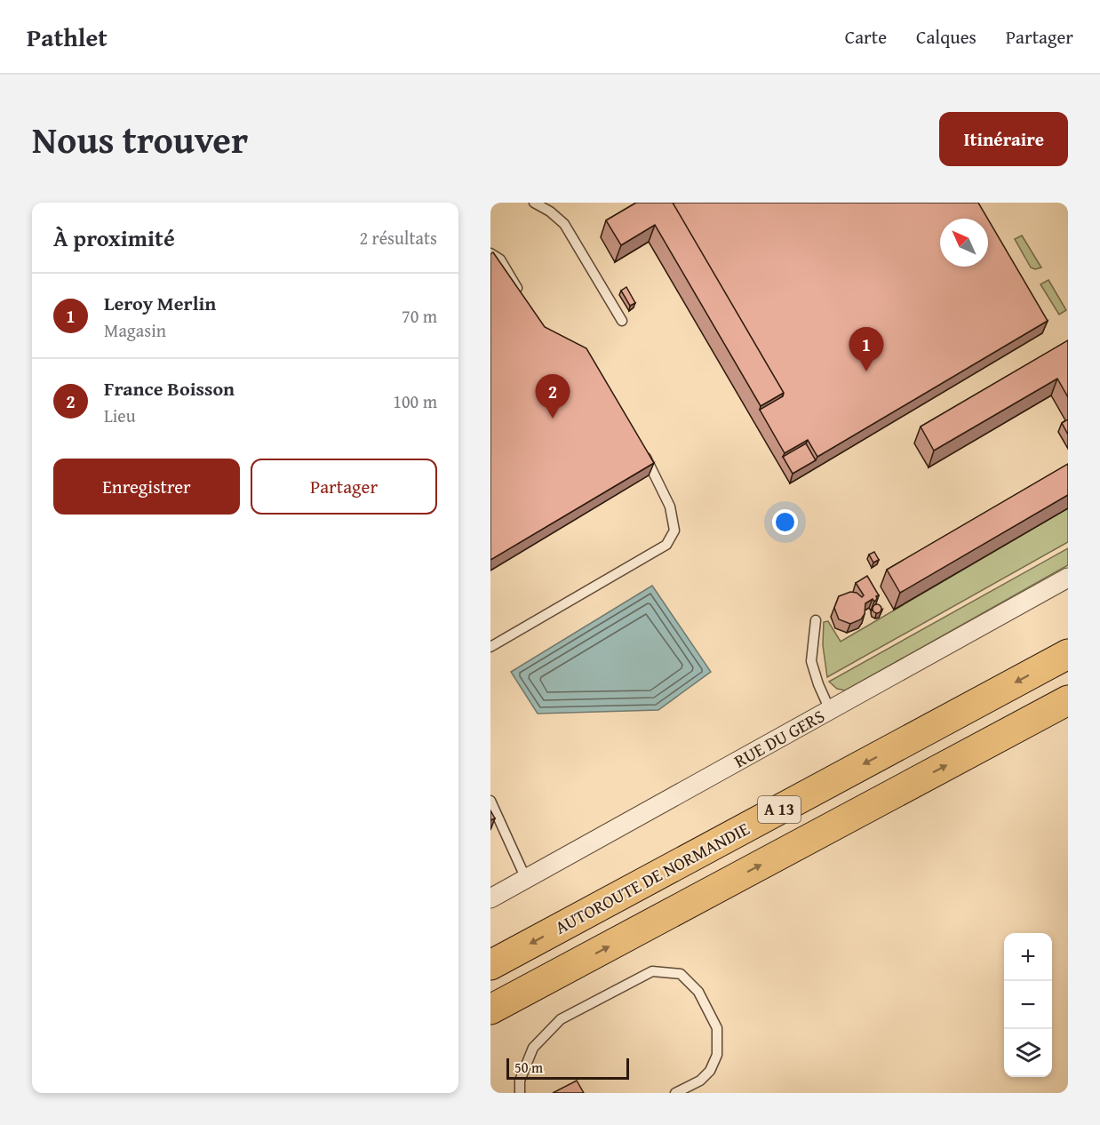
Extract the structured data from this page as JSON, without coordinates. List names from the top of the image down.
{
  "streets": {
    "highway": ["A 13", "AUTOROUTE DE NORMANDIE"],
    "street": ["RUE DU GERS"]
  },
  "scale_bar": "50 m",
  "north": "top left",
  "page": {
    "header": "Pathlet",
    "nav": ["Carte", "Calques", "Partager"],
    "title": "Nous trouver",
    "buttons": [
      "Itinéraire",
      ["Enregistrer", "Partager"]
    ],
    "heading": ["À proximité", "2 résultats"],
    "list": [
      {
        "mark": "1",
        "name": "Leroy Merlin",
        "note": "Magasin",
        "value": "70 m"
      },
      {
        "mark": "2",
        "name": "France Boisson",
        "note": "Lieu",
        "value": "100 m"
      }
    ],
    "pins": ["1", "2"],
    "map_buttons": ["+", "−"],
    "scale": "50 m"
  }
}
